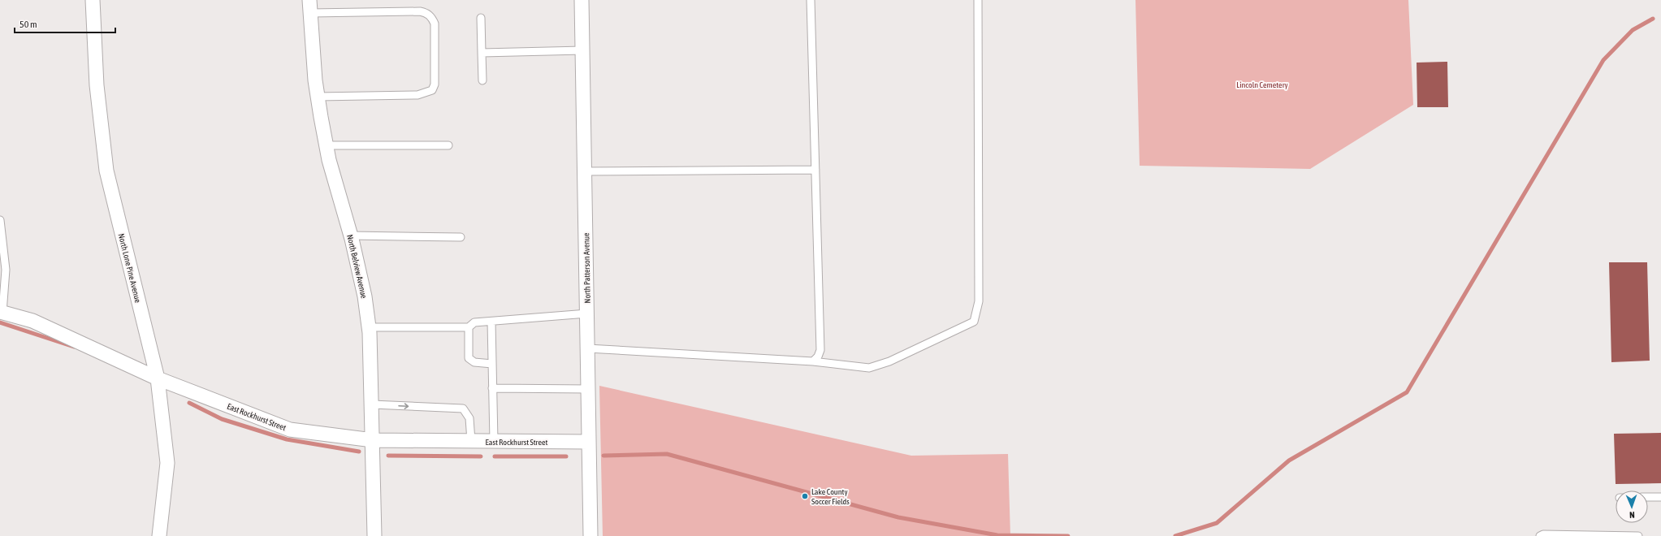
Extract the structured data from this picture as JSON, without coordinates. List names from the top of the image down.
{
  "streets": {
    "street": [
      "North Belview Avenue",
      "North Lone Pine Avenue",
      "North Patterson Avenue",
      "East Rockhurst Street"
    ]
  },
  "crossings": [
    ["North Belview Avenue", "East Rockhurst Street"],
    ["North Lone Pine Avenue", "East Rockhurst Street"],
    ["North Patterson Avenue", "East Rockhurst Street"]
  ],
  "parks": ["Lincoln Cemetery"],
  "places": ["Lake County Soccer Fields"],
  "scale_bar": "50 m",
  "north": "bottom"
}
